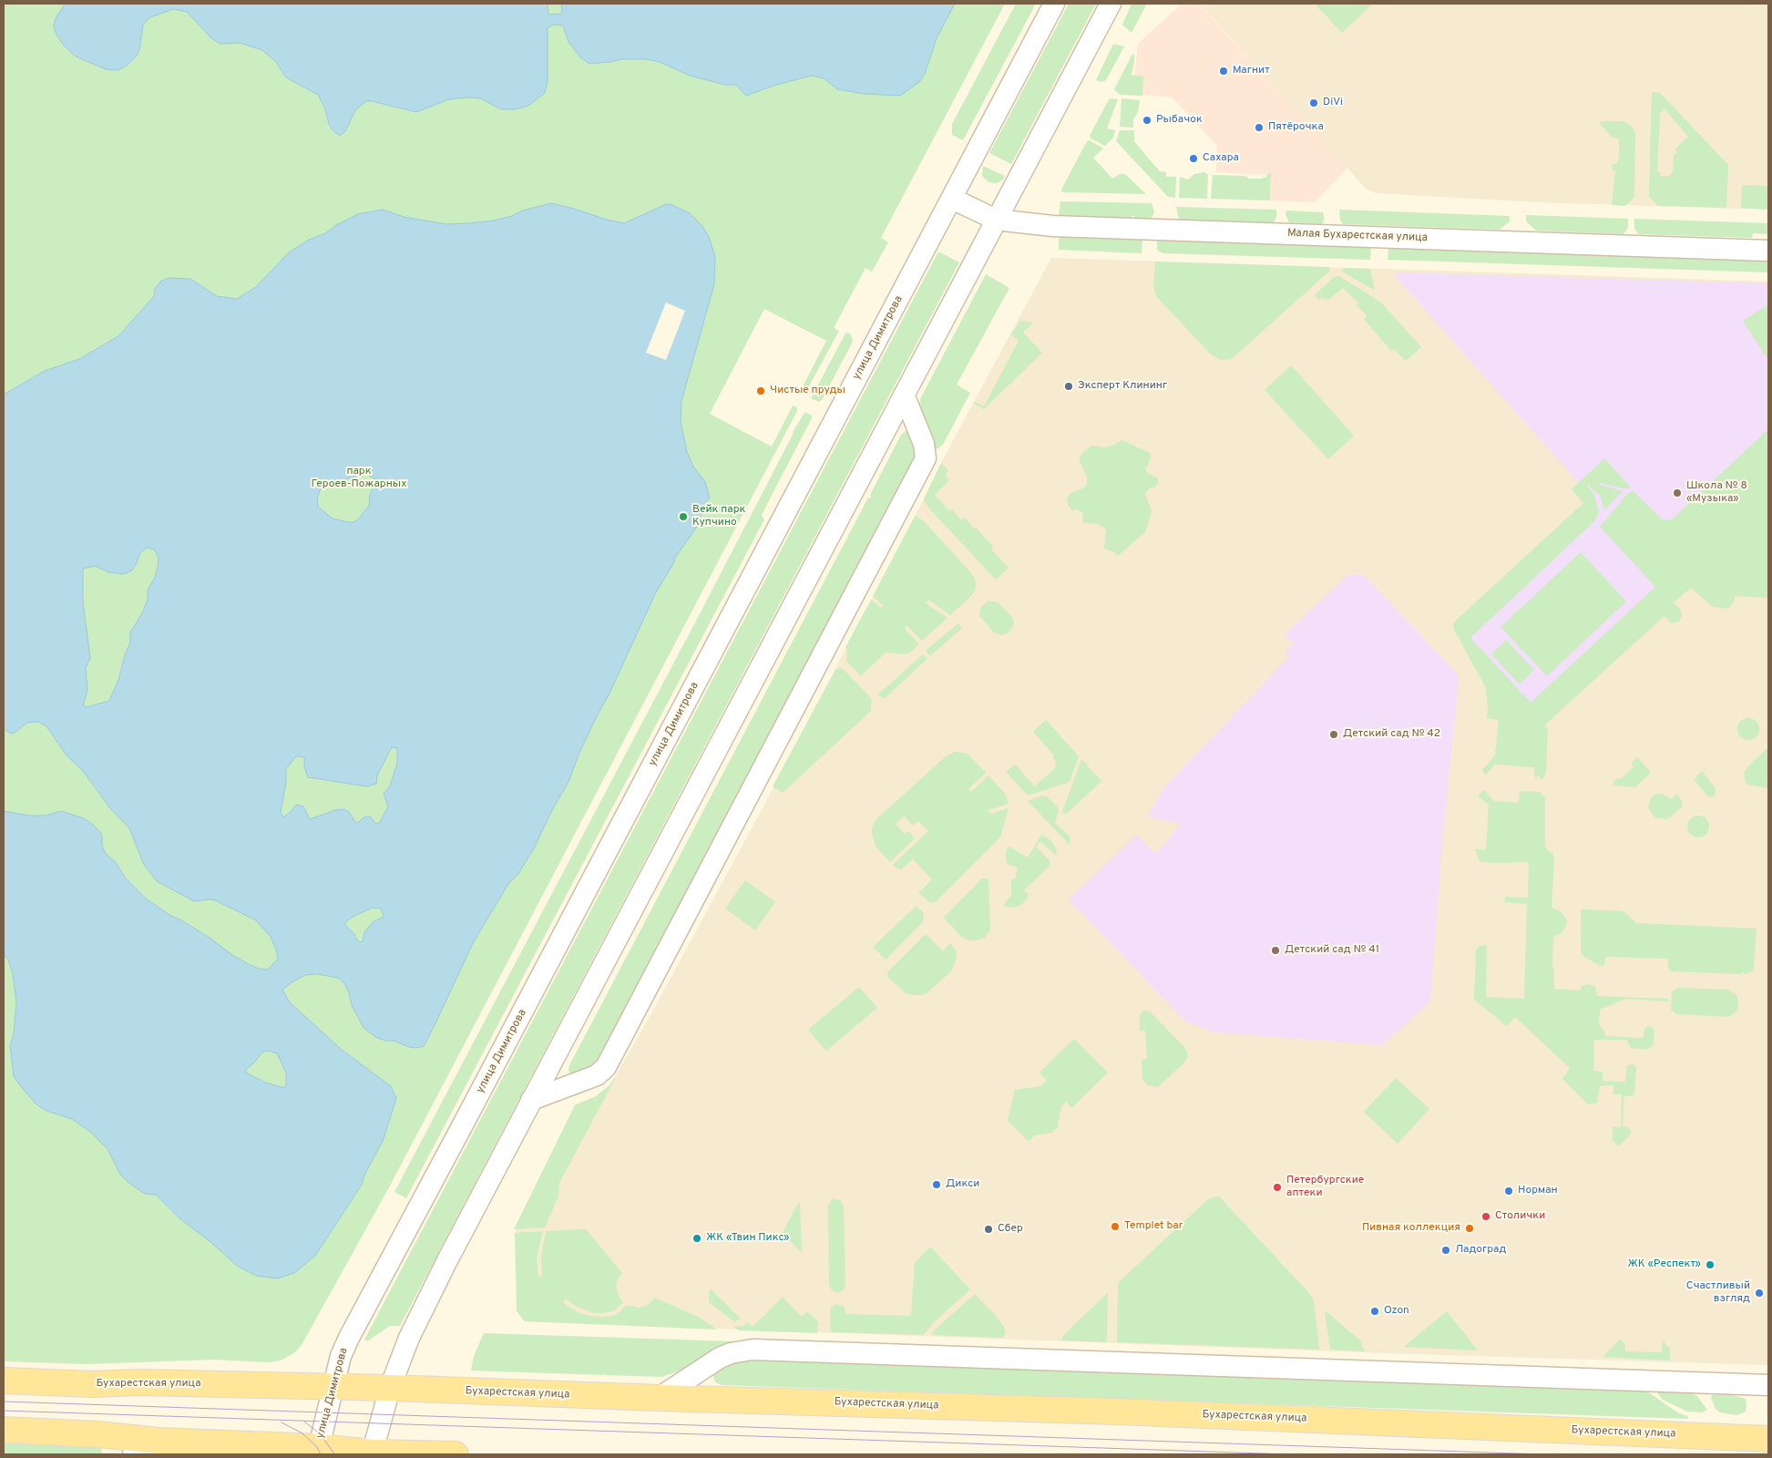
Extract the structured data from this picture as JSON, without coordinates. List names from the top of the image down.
{
  "streets": {
    "main road": ["Бухарестская улица"],
    "street": ["Малая Бухарестская улица", "улица Димитрова"]
  },
  "crossings": [
    ["Малая Бухарестская улица", "улица Димитрова"],
    ["улица Димитрова", "Бухарестская улица"]
  ],
  "parks": ["парк Героев-Пожарных"],
  "places": [
    "Магнит",
    "DiVi",
    "Рыбачок",
    "Пятёрочка",
    "Сахара",
    "Эксперт Клининг",
    "Чистые пруды",
    "Школа № 8 «Музыка»",
    "Вейк парк Купчино",
    "Детский сад № 42",
    "Детский сад № 41",
    "Дикси",
    "Петербургские аптеки",
    "Норман",
    "Столички",
    "Templet bar",
    "Пивная коллекция",
    "Сбер",
    "ЖК «Твин Пикс»",
    "Ладоград",
    "ЖК «Респект»",
    "Счастливый взгляд",
    "Ozon"
  ]
}
